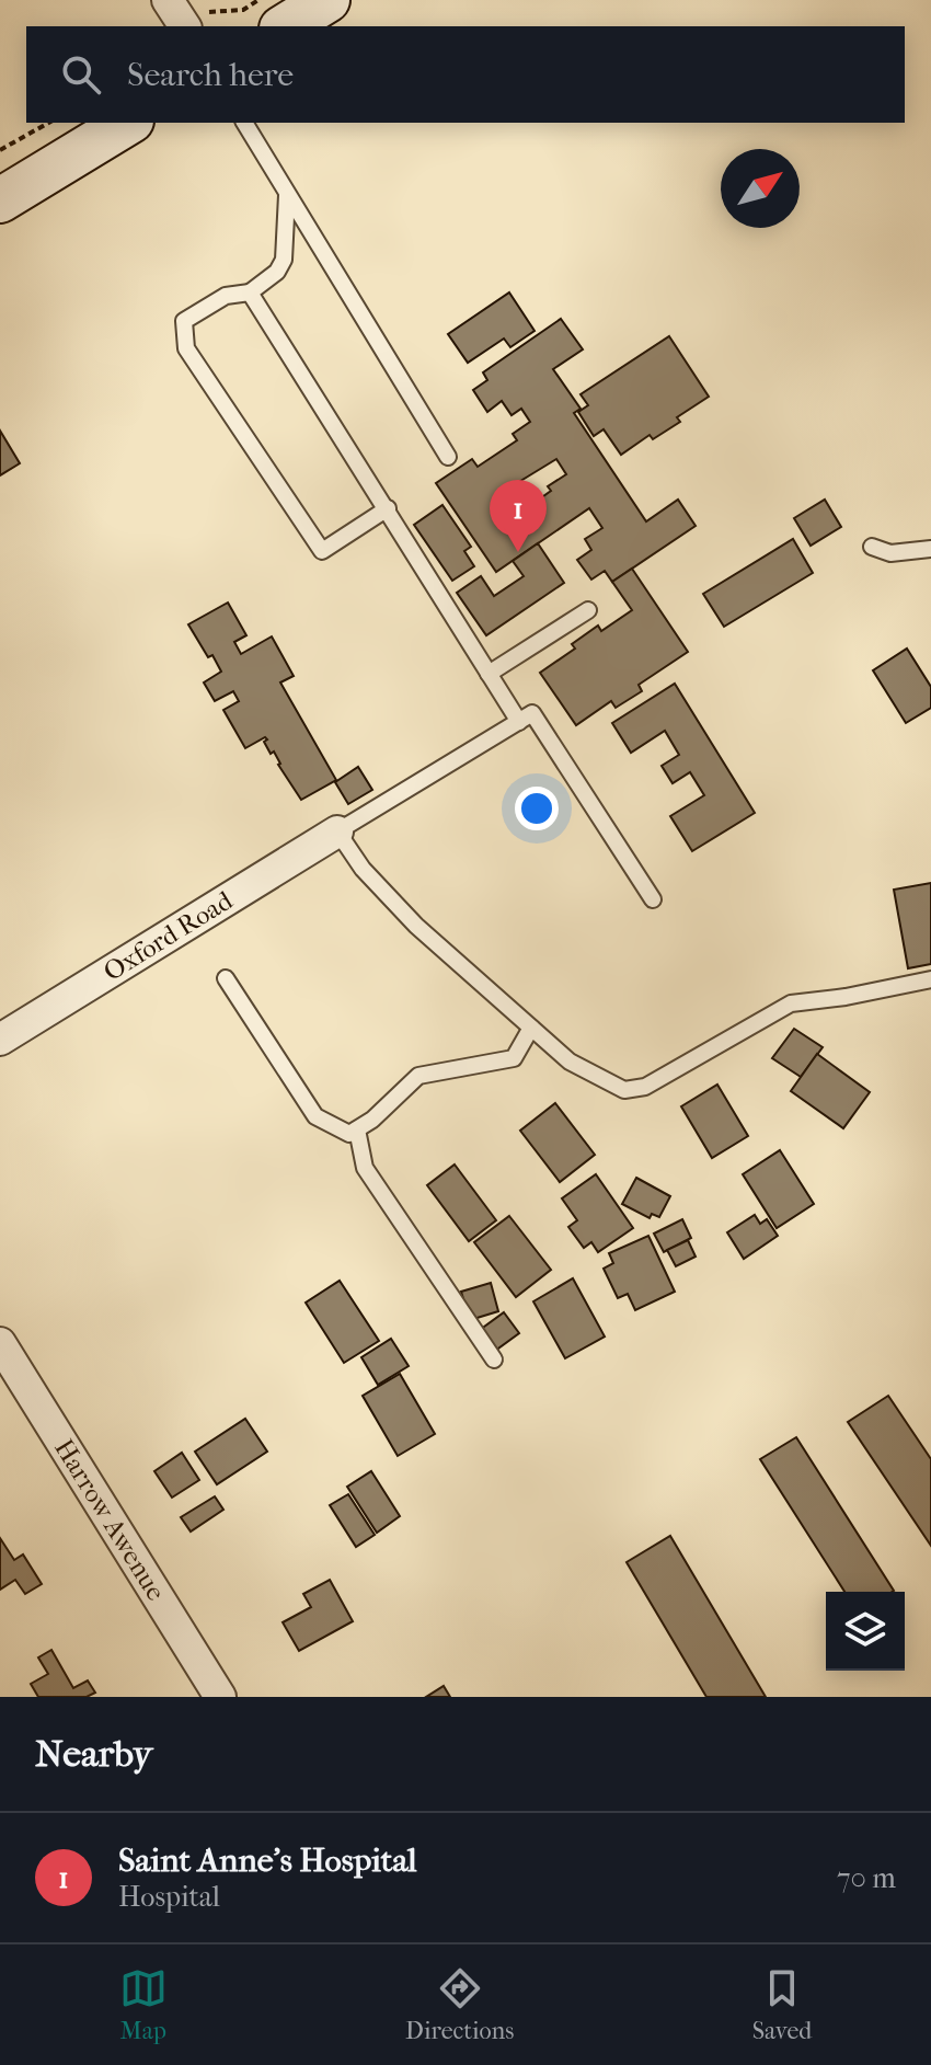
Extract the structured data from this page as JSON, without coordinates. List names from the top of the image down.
{
  "streets": {
    "street": ["Oxford Road", "Harrow Awenue"]
  },
  "north": "top right",
  "page": {
    "search": "Search here",
    "pins": "1",
    "heading": "Nearby",
    "list": [
      {
        "mark": "1",
        "name": "Saint Anne's Hospital",
        "note": "Hospital",
        "value": "70 m"
      }
    ],
    "nav": ["Map", "Directions", "Saved"]
  }
}
